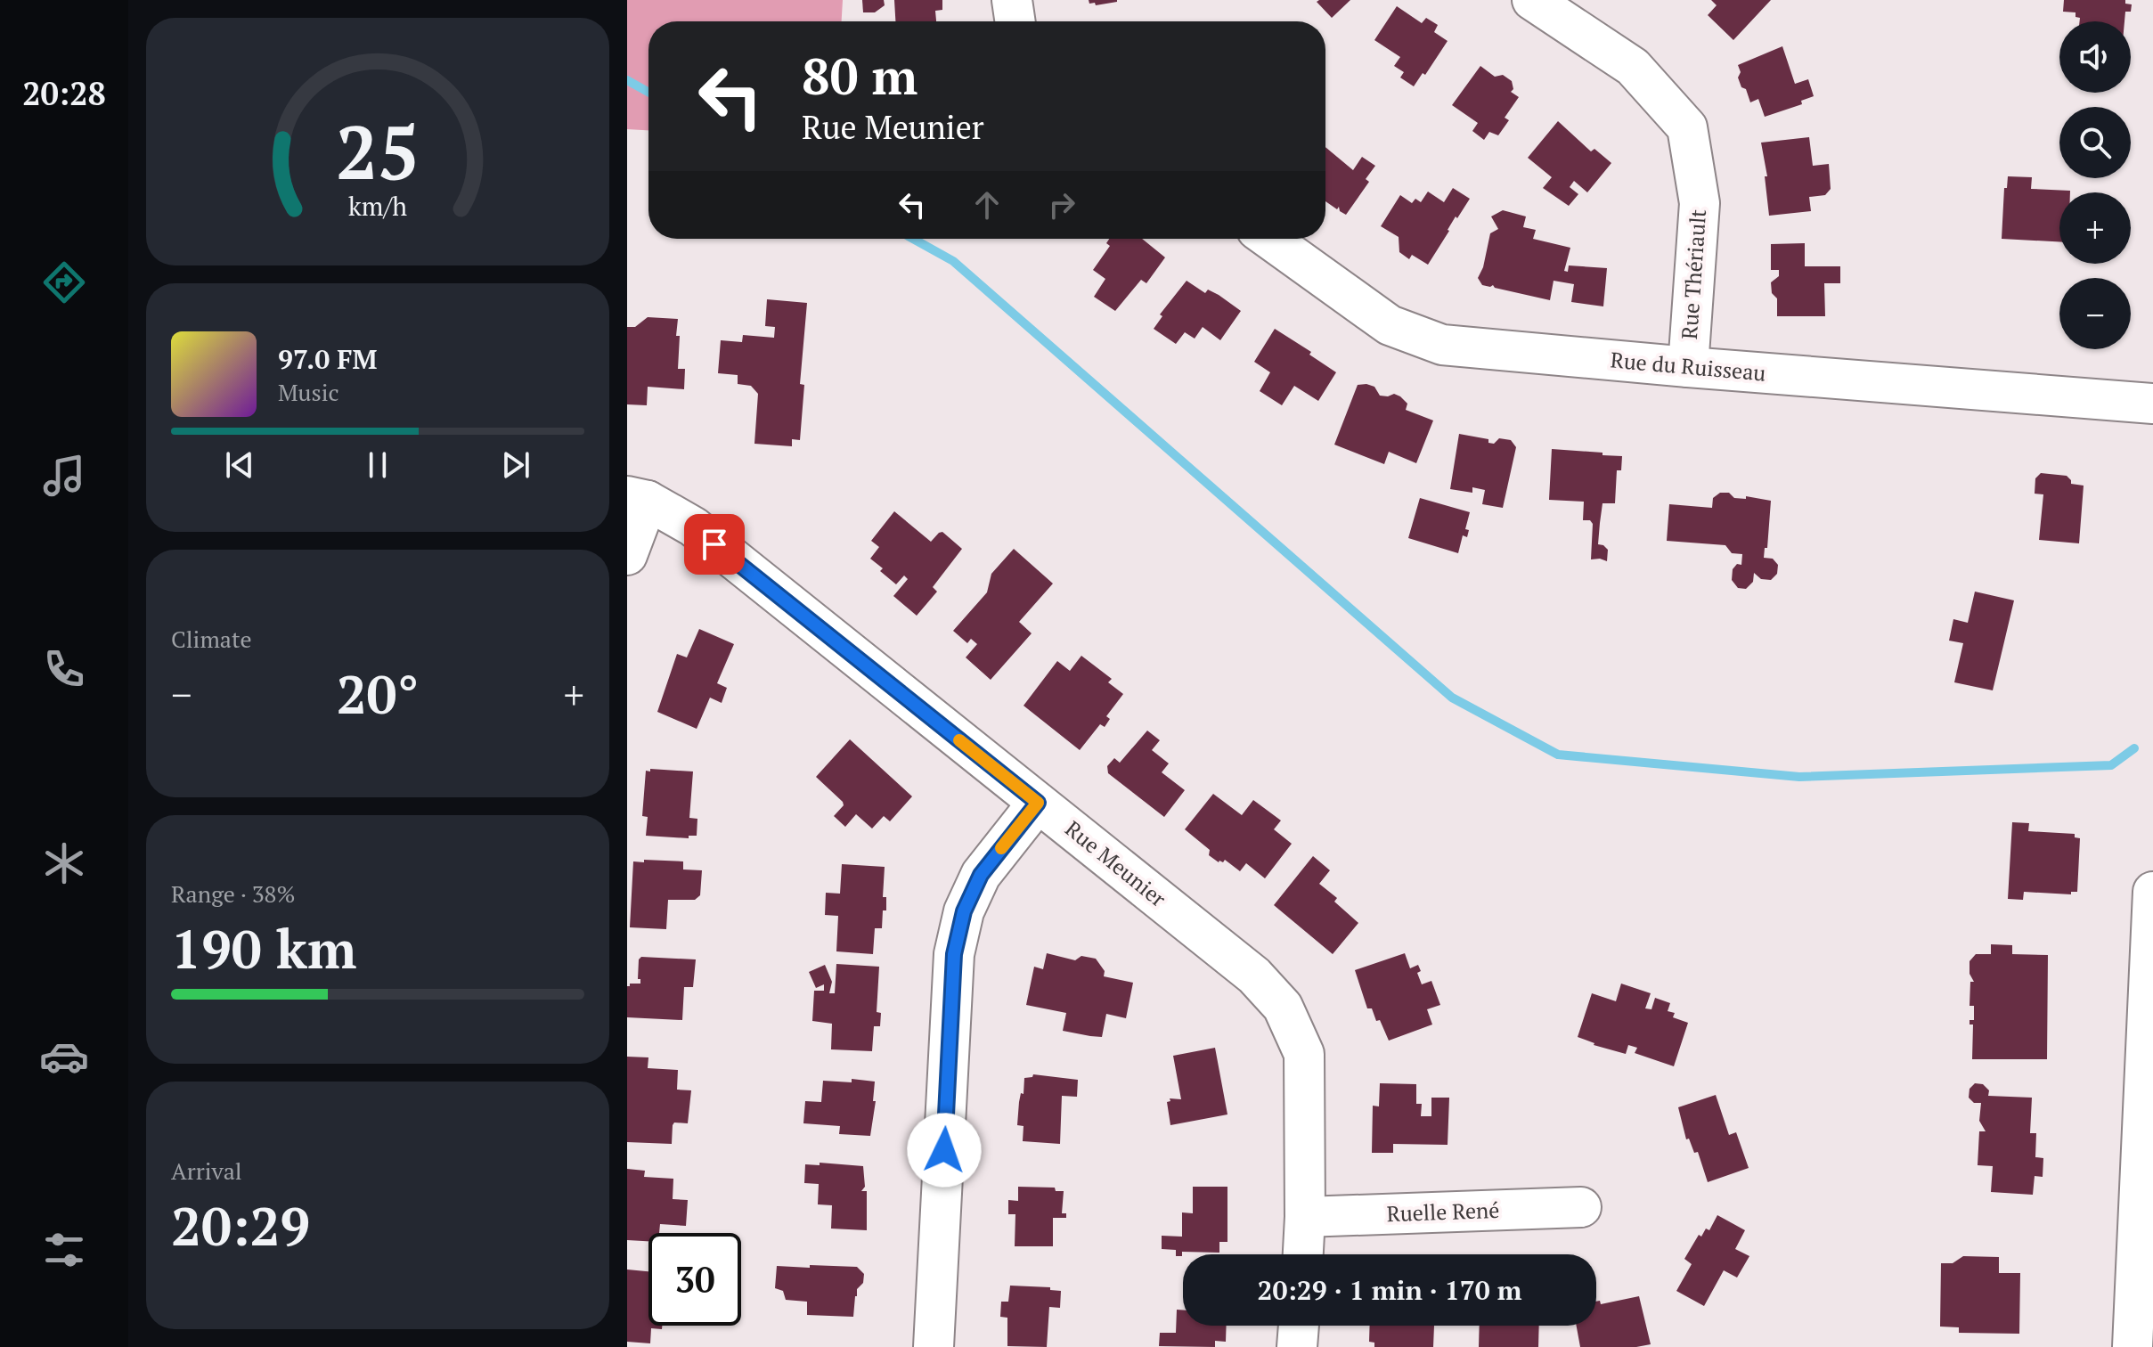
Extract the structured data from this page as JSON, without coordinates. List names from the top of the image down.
{
  "streets": {
    "street": [
      "Rue Thériault",
      "Rue du Ruisseau",
      "Rue Meunier",
      "Ruelle René"
    ]
  },
  "crossings": [
    ["Rue Thériault", "Rue du Ruisseau"],
    ["Rue Meunier", "Ruelle René"]
  ],
  "page": {
    "tabs": "20:28",
    "map_buttons": ["+", "−"],
    "turn": ["80 m", "Rue Meunier"],
    "song": ["97.0 FM", "Music"],
    "tile": [
      "Climate",
      ["Range · 38%", "190 km"],
      ["Arrival", "20:29"]
    ],
    "heat": ["−", "20°", "+"],
    "limit": "30",
    "trip": "20:29 · 1 min · 170 m",
    "gauge": ["25", "km/h"]
  }
}
